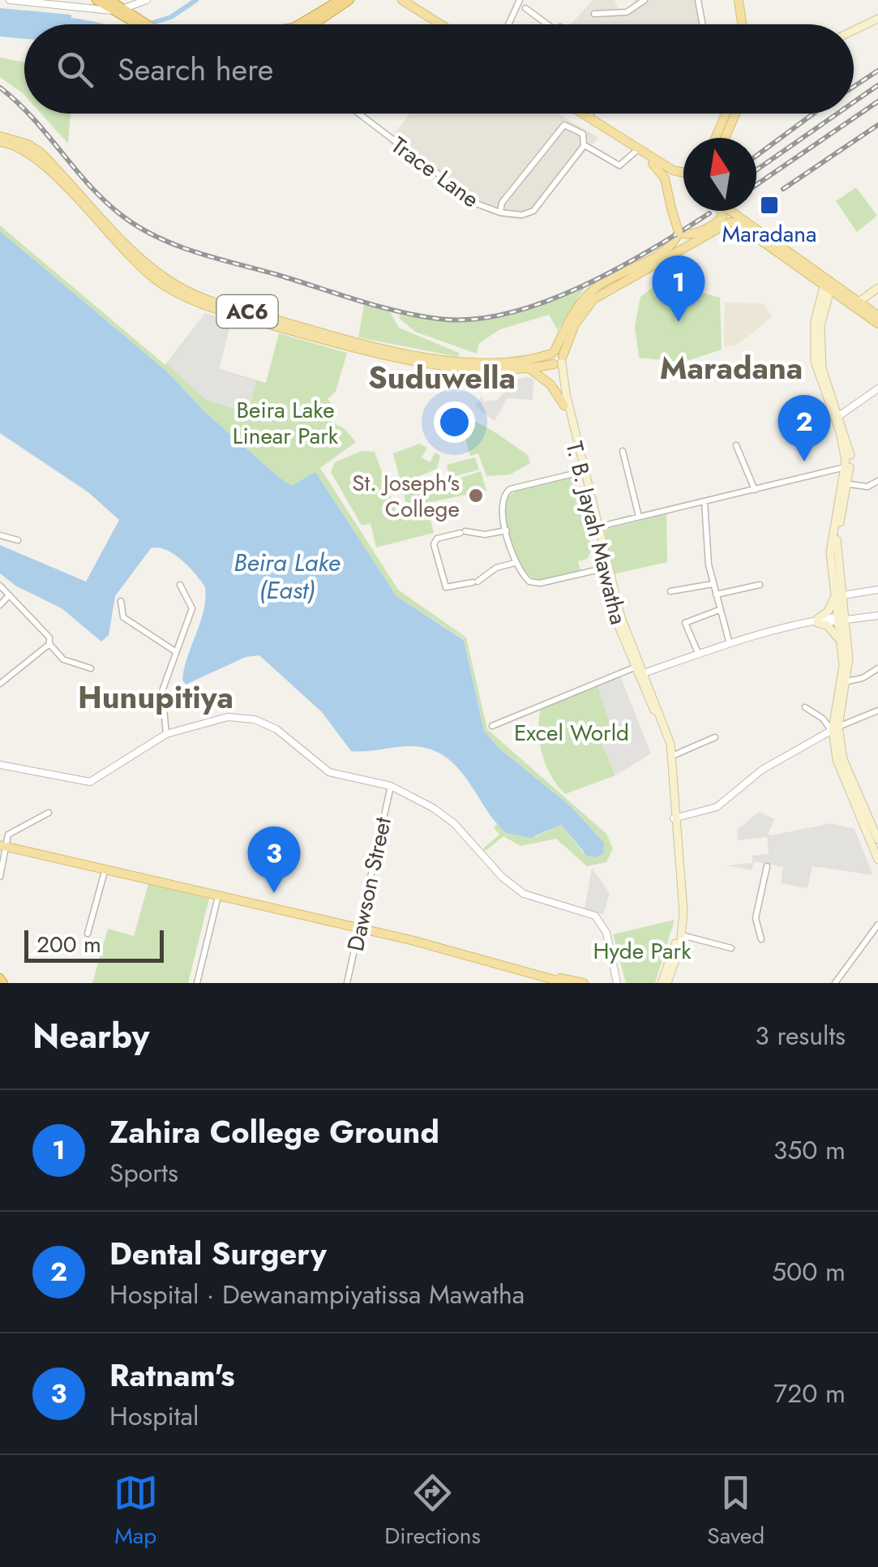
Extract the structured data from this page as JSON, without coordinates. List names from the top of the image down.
{
  "streets": {
    "main road": ["AC6", "T. B. Jayah Mawatha"],
    "street": ["Trace Lane", "Dawson Street"]
  },
  "crossings": [
    ["AC6", "T. B. Jayah Mawatha"]
  ],
  "districts": ["Maradana", "Suduwella", "Hunupitiya"],
  "water": ["Beira Lake (East)"],
  "parks": ["Beira Lake Linear Park", "Excel World", "Hyde Park"],
  "places": {
    "transit": ["Maradana"],
    "other": ["St. Joseph's College"]
  },
  "scale_bar": "200 m",
  "north": "top",
  "page": {
    "search": "Search here",
    "pins": ["1", "2", "3"],
    "scale": "200 m",
    "heading": ["Nearby", "3 results"],
    "list": [
      {
        "mark": "1",
        "name": "Zahira College Ground",
        "note": "Sports",
        "value": "350 m"
      },
      {
        "mark": "2",
        "name": "Dental Surgery",
        "note": "Hospital · Dewanampiyatissa Mawatha",
        "value": "500 m"
      },
      {
        "mark": "3",
        "name": "Ratnam's",
        "note": "Hospital",
        "value": "720 m"
      }
    ],
    "nav": ["Map", "Directions", "Saved"]
  }
}
